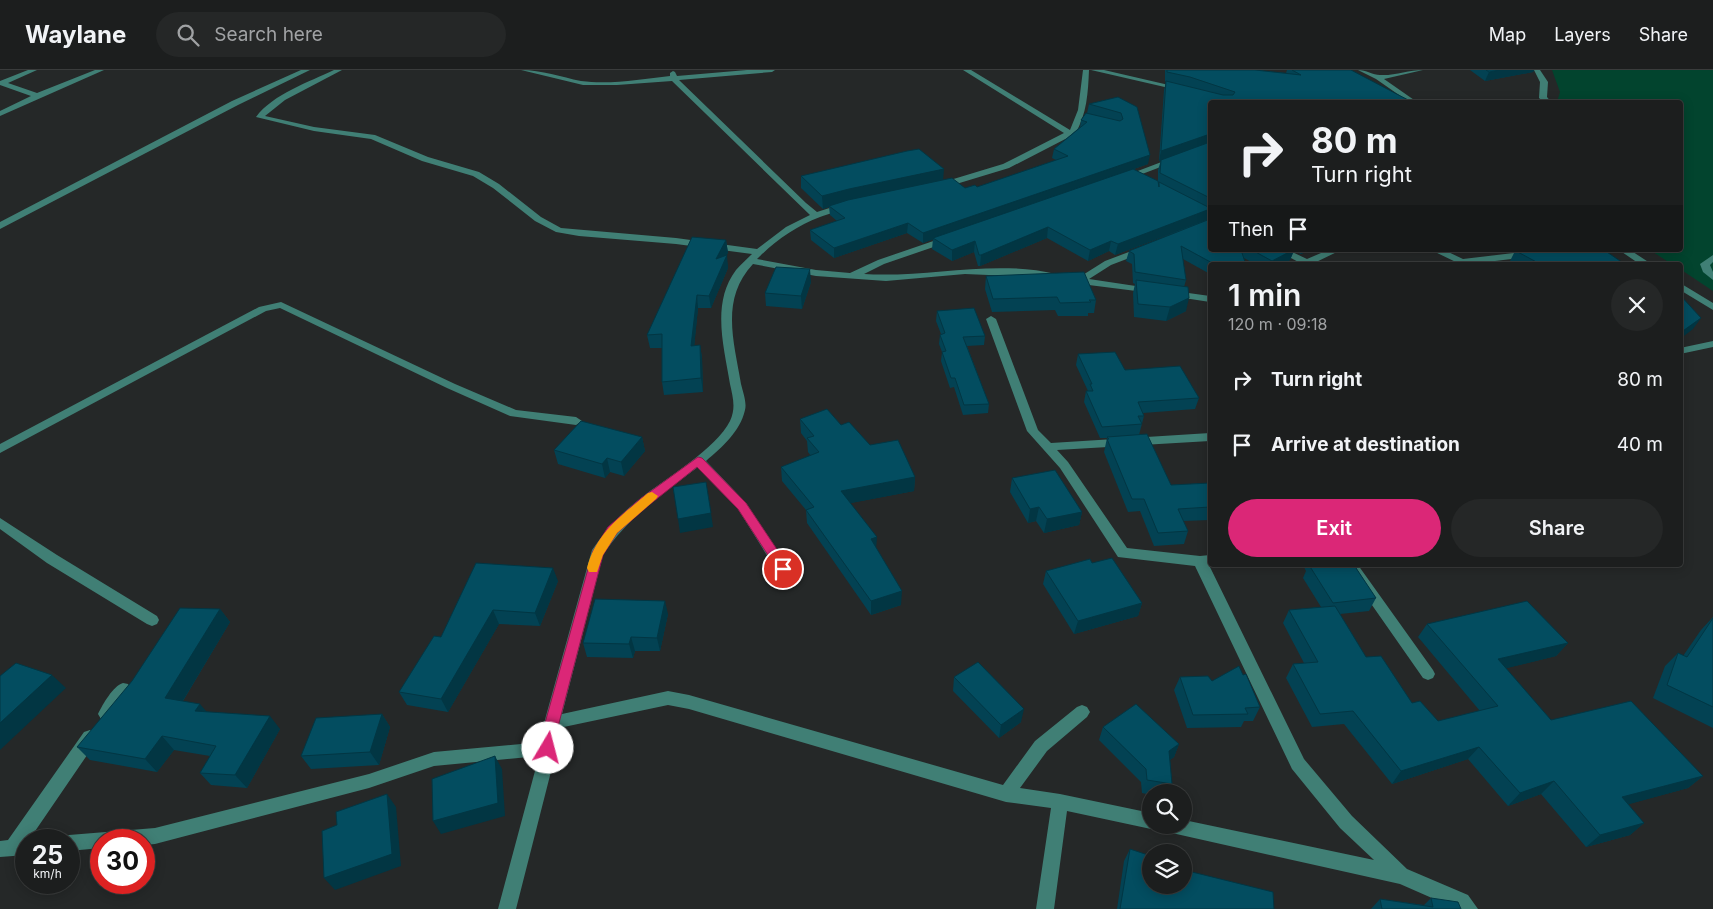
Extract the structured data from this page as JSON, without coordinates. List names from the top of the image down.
{
  "page": {
    "header": "Waylane",
    "search": "Search here",
    "nav": ["Map", "Layers", "Share"],
    "turn": ["80 m", "Turn right"],
    "then": "Then",
    "heading": ["1 min", "120 m · 09:18"],
    "list": [
      {
        "name": "Turn right",
        "value": "80 m"
      },
      {
        "name": "Arrive at destination",
        "value": "40 m"
      }
    ],
    "buttons": ["Exit", "Share"],
    "speed": "25 km/h",
    "limit": "30"
  }
}
